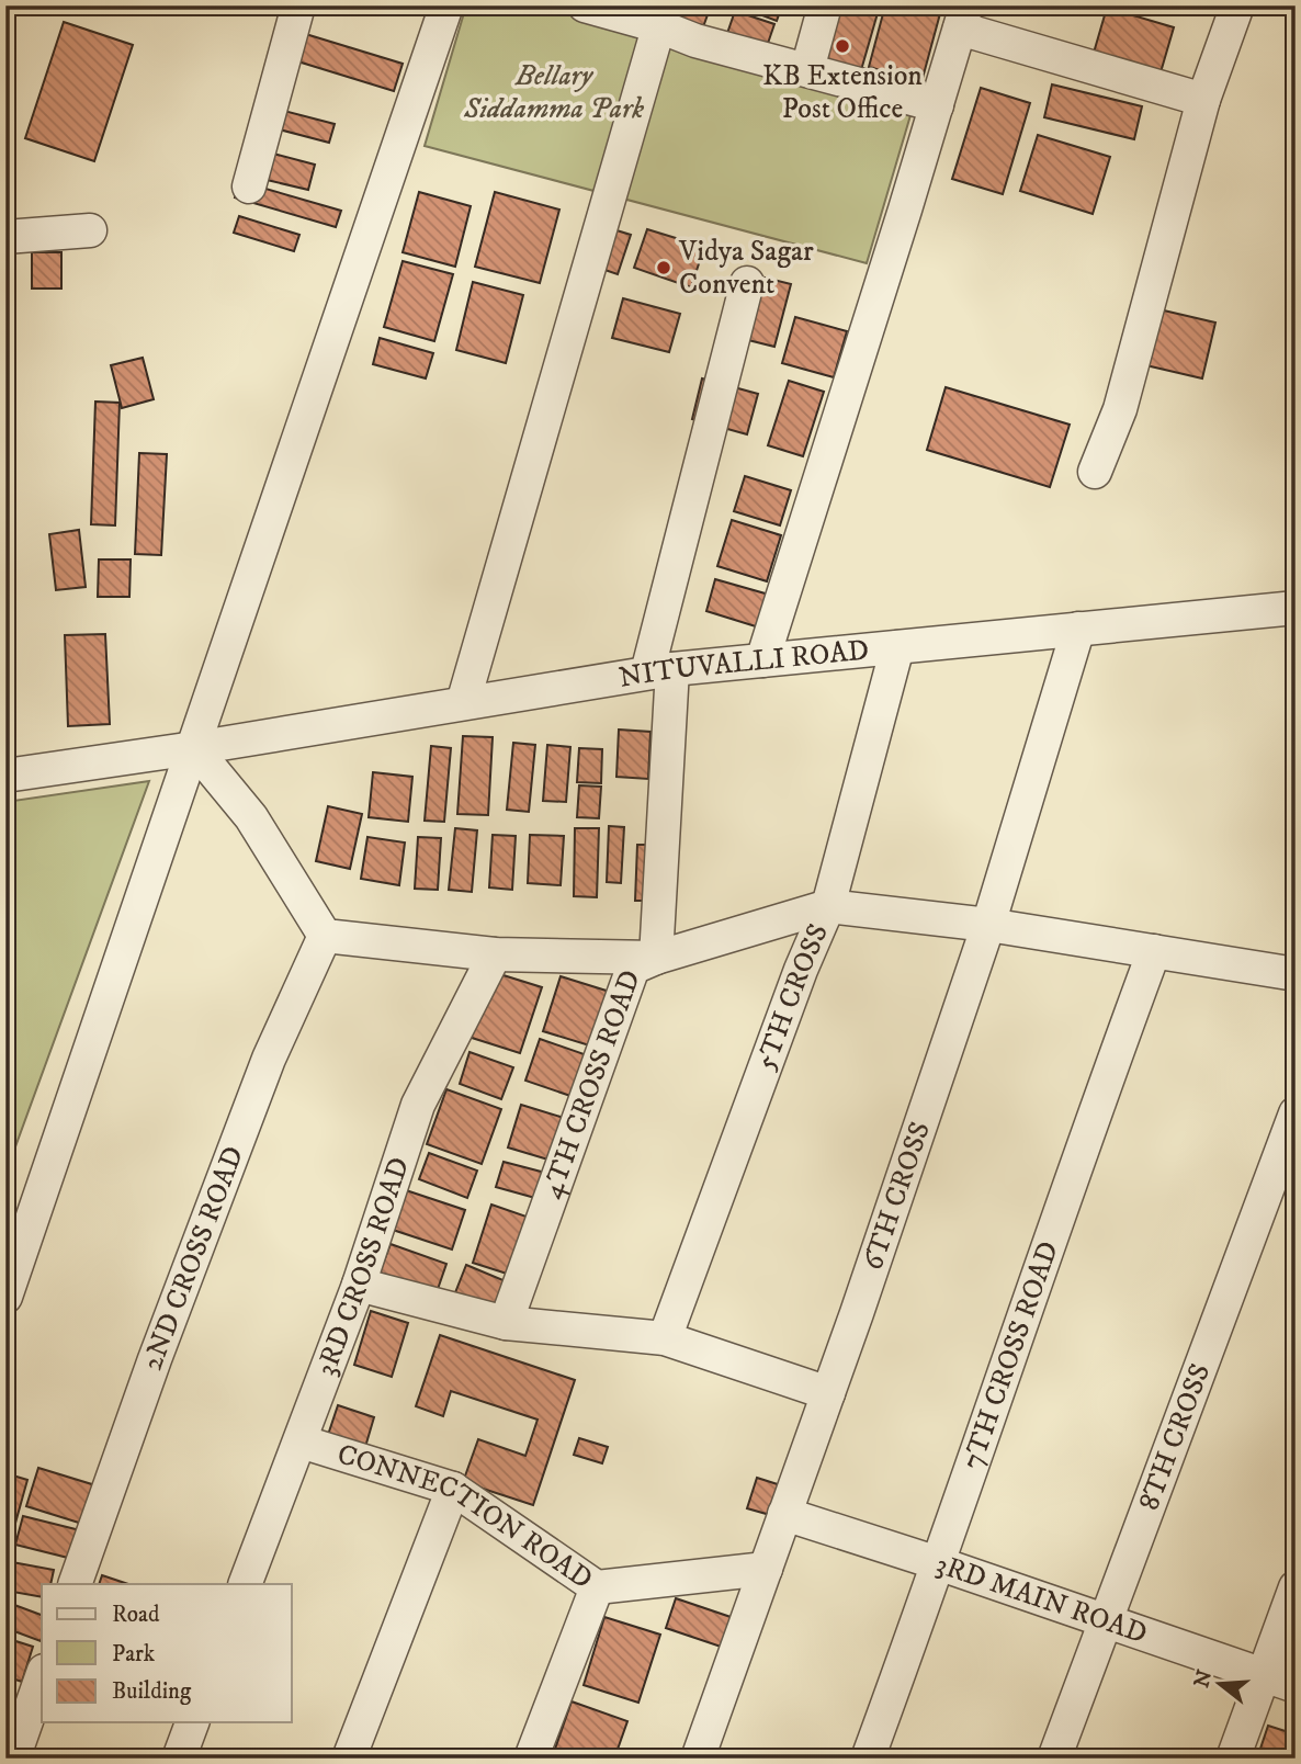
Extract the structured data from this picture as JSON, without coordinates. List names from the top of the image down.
{
  "streets": {
    "street": [
      "NITUVALLI ROAD",
      "5TH CROSS",
      "4TH CROSS ROAD",
      "6TH CROSS",
      "2ND CROSS ROAD",
      "3RD CROSS ROAD",
      "7TH CROSS ROAD",
      "8TH CROSS",
      "CONNECTION ROAD",
      "3RD MAIN ROAD"
    ]
  },
  "crossings": [
    ["NITUVALLI ROAD", "5TH CROSS"],
    ["NITUVALLI ROAD", "4TH CROSS ROAD"],
    ["NITUVALLI ROAD", "6TH CROSS"],
    ["6TH CROSS", "CONNECTION ROAD"],
    ["6TH CROSS", "3RD MAIN ROAD"],
    ["3RD CROSS ROAD", "CONNECTION ROAD"],
    ["7TH CROSS ROAD", "3RD MAIN ROAD"],
    ["8TH CROSS", "3RD MAIN ROAD"]
  ],
  "parks": ["Bellary Siddamma Park"],
  "places": ["KB Extension Post Office", "Vidya Sagar Convent"],
  "legend": ["Road", "Park", "Building"],
  "north": "left"
}
